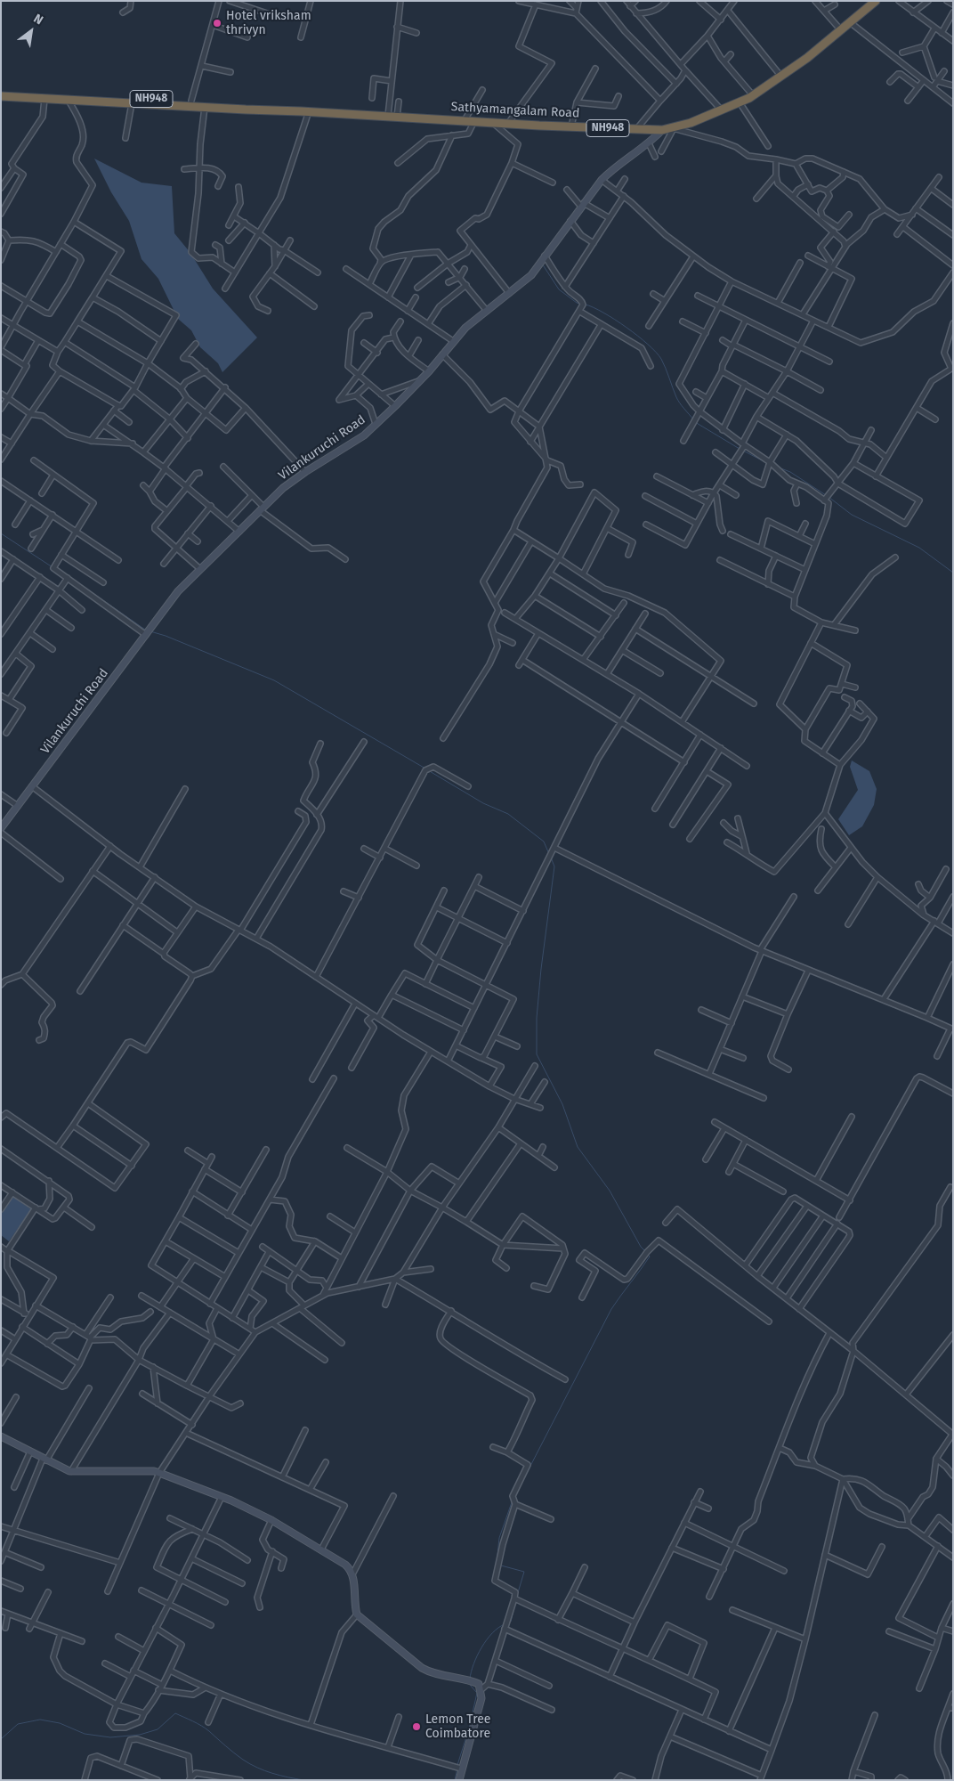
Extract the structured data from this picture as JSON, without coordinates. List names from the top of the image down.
{
  "streets": {
    "highway": ["NH948", "Sathyamangalam Road"],
    "street": ["Vilankuruchi Road"]
  },
  "crossings": [
    ["Sathyamangalam Road", "Vilankuruchi Road"]
  ],
  "places": ["Hotel vriksham thrivyn", "Lemon Tree Coimbatore"],
  "north": "top right"
}
